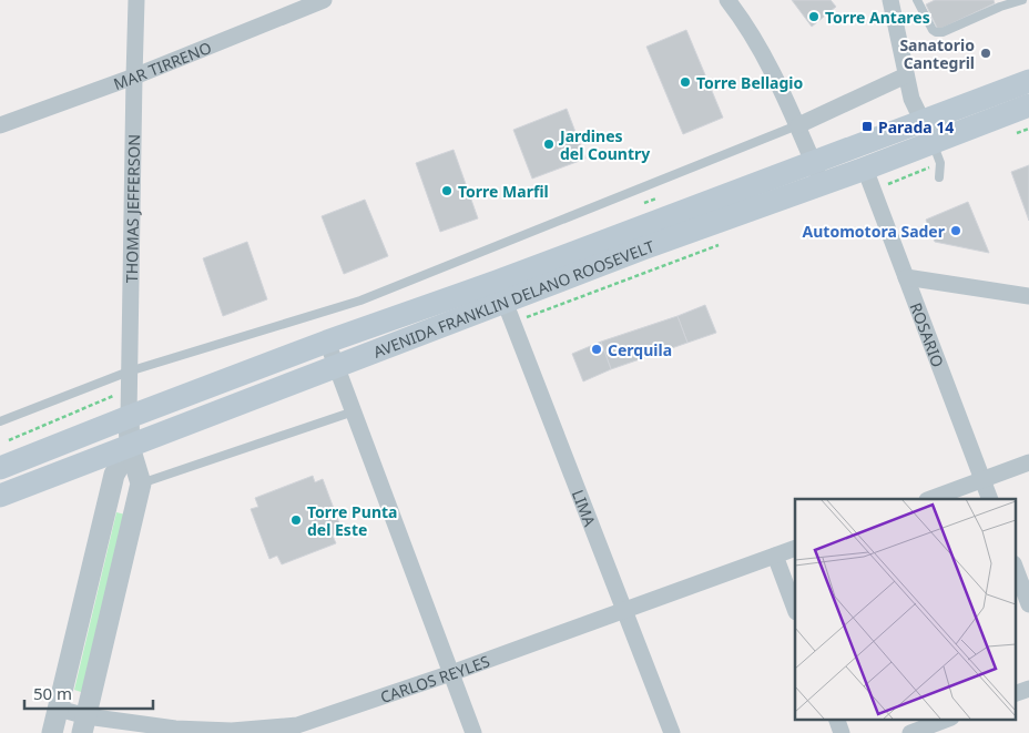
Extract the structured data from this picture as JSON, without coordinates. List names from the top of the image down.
{
  "streets": {
    "main road": ["AVENIDA FRANKLIN DELANO ROOSEVELT"],
    "street": [
      "MAR TIRRENO",
      "THOMAS JEFFERSON",
      "ROSARIO",
      "LIMA",
      "CARLOS REYLES"
    ]
  },
  "crossings": [
    ["MAR TIRRENO", "THOMAS JEFFERSON"],
    ["THOMAS JEFFERSON", "AVENIDA FRANKLIN DELANO ROOSEVELT"],
    ["AVENIDA FRANKLIN DELANO ROOSEVELT", "ROSARIO"],
    ["AVENIDA FRANKLIN DELANO ROOSEVELT", "LIMA"],
    ["LIMA", "CARLOS REYLES"]
  ],
  "places": {
    "other": [
      "Torre Antares",
      "Sanatorio Cantegril",
      "Torre Bellagio",
      "Jardines del Country",
      "Torre Marfil",
      "Automotora Sader",
      "Cerquila",
      "Torre Punta del Este"
    ],
    "transit": ["Parada 14"]
  },
  "scale_bar": "50 m"
}
